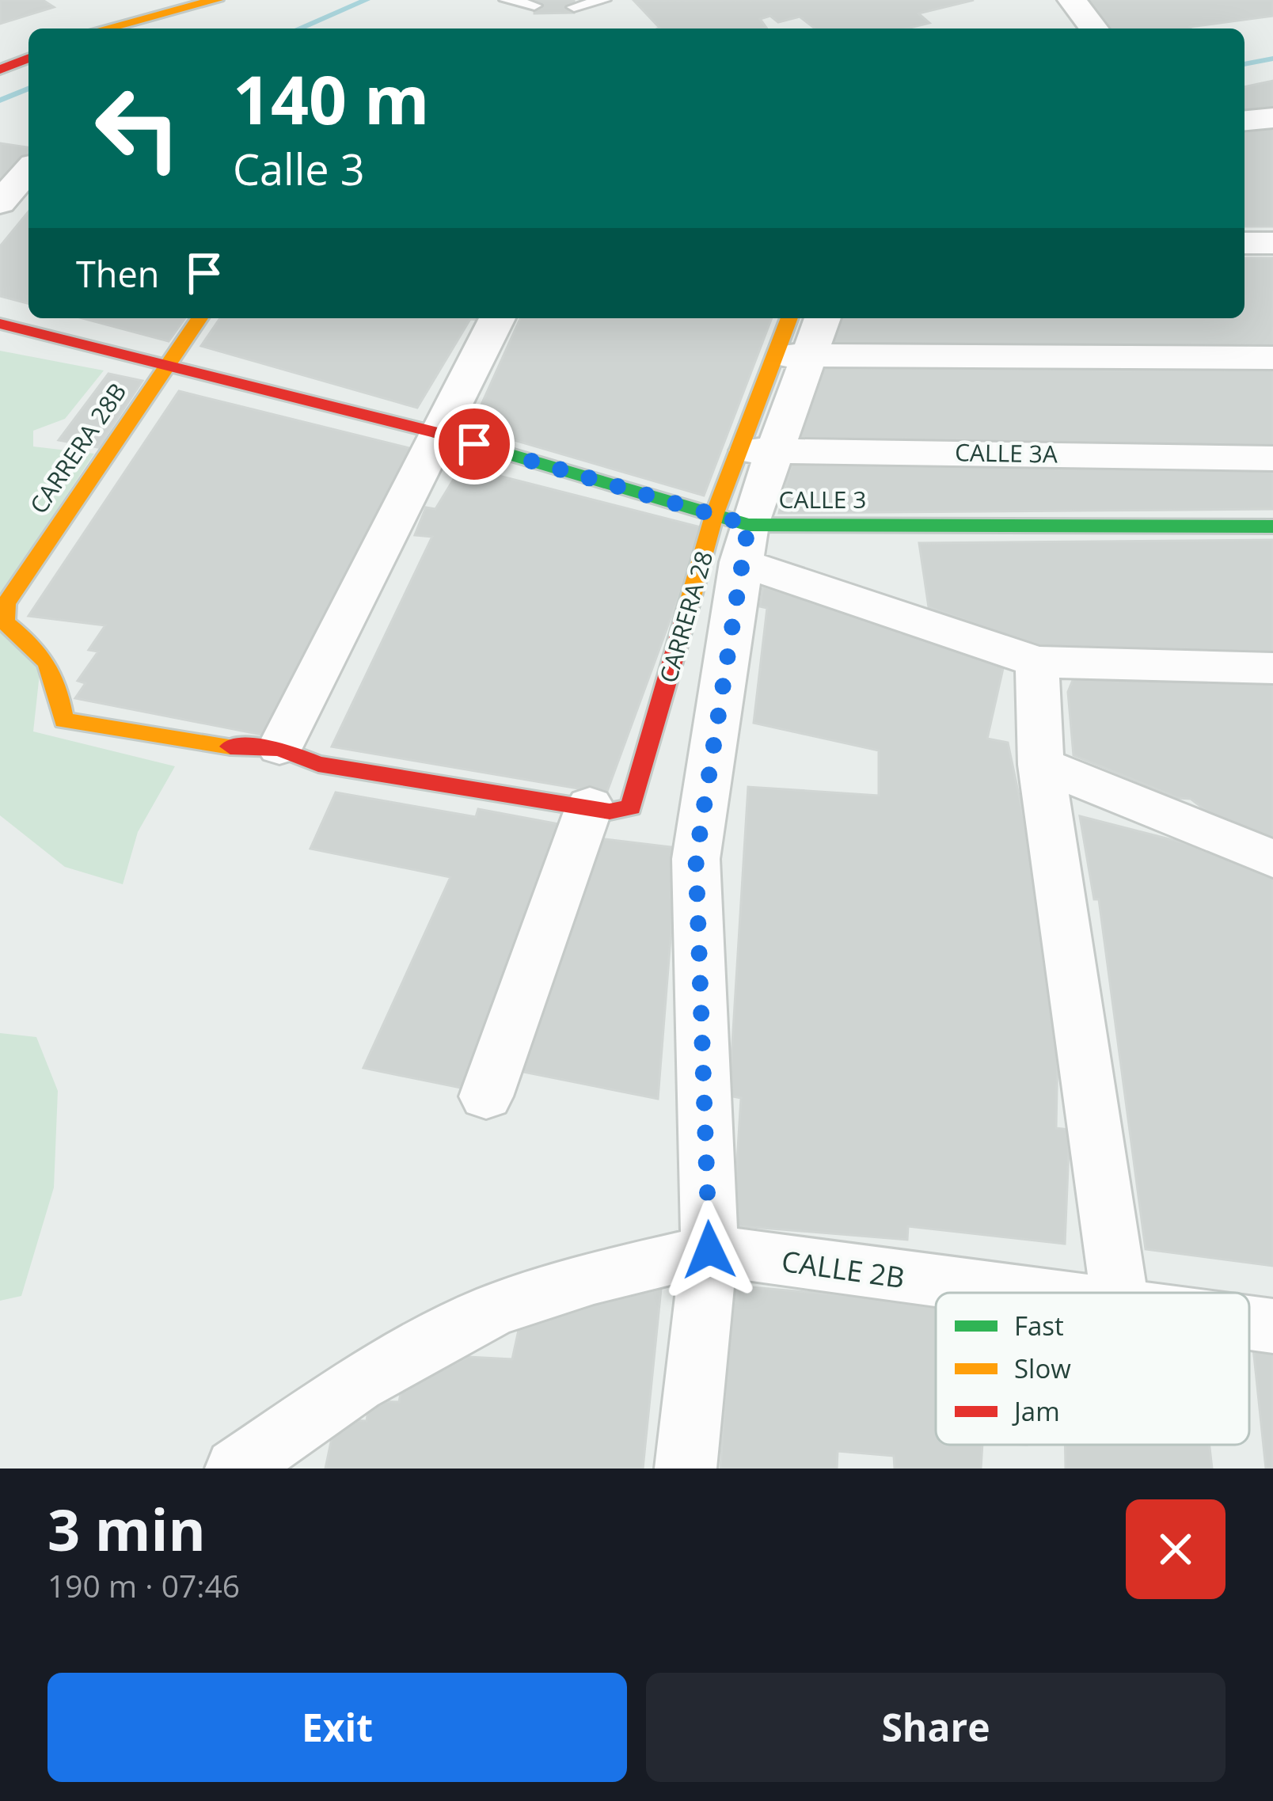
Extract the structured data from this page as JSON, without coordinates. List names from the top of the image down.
{
  "streets": {
    "street": [
      "CARRERA 28B",
      "CALLE 3A",
      "CALLE 3",
      "CARRERA 28",
      "CALLE 2B"
    ]
  },
  "crossings": [
    ["CARRERA 28B", "CALLE 3"],
    ["CALLE 3A", "CARRERA 28"],
    ["CALLE 3", "CARRERA 28"],
    ["CARRERA 28", "CALLE 2B"]
  ],
  "legend": ["Fast", "Slow", "Jam"],
  "page": {
    "turn": ["140 m", "Calle 3"],
    "then": "Then",
    "heading": ["3 min", "190 m · 07:46"],
    "buttons": ["Exit", "Share"]
  }
}
